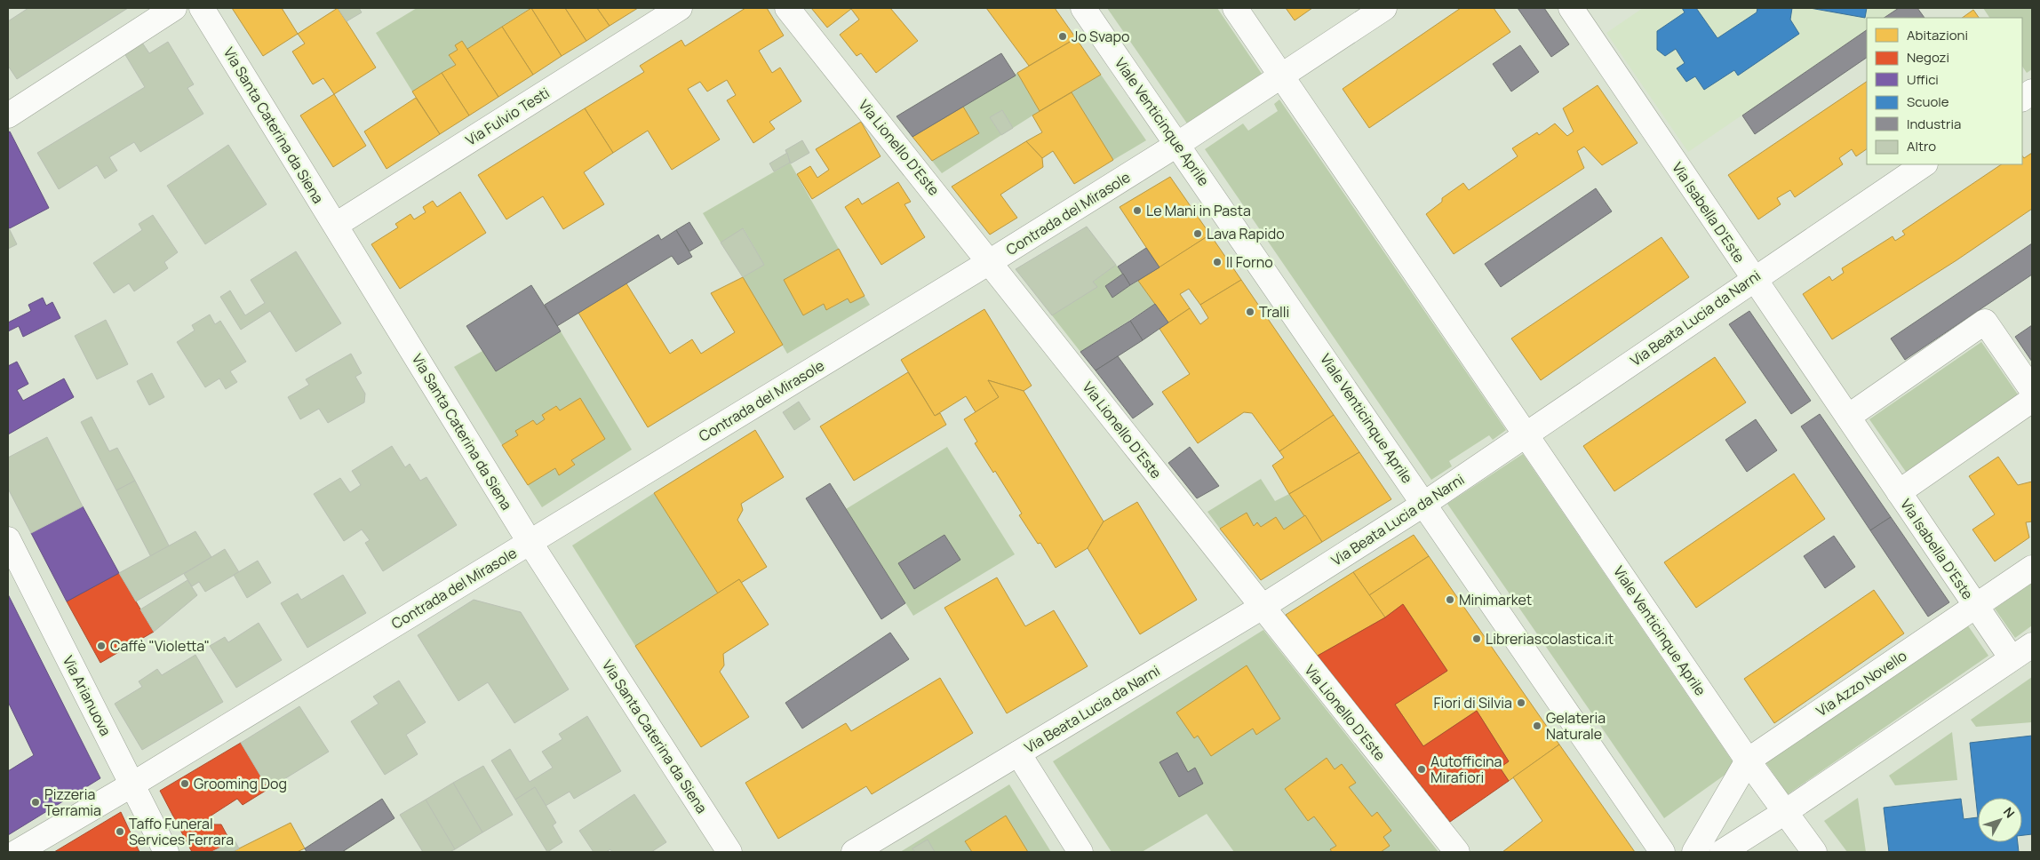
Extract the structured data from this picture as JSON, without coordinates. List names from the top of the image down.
{
  "streets": {
    "street": [
      "Via Fulvio Testi",
      "Viale Venticinque Aprile",
      "Via Santa Caterina da Siena",
      "Via Lionello D'Este",
      "Via Isabella D'Este",
      "Contrada del Mirasole",
      "Via Beata Lucia da Narni",
      "Via Azzo Novello",
      "Via Arianuova"
    ]
  },
  "crossings": [
    ["Via Fulvio Testi", "Via Santa Caterina da Siena"],
    ["Viale Venticinque Aprile", "Contrada del Mirasole"],
    ["Viale Venticinque Aprile", "Via Beata Lucia da Narni"],
    ["Viale Venticinque Aprile", "Via Azzo Novello"],
    ["Via Santa Caterina da Siena", "Contrada del Mirasole"],
    ["Via Lionello D'Este", "Contrada del Mirasole"],
    ["Via Lionello D'Este", "Via Beata Lucia da Narni"],
    ["Via Isabella D'Este", "Via Beata Lucia da Narni"],
    ["Via Isabella D'Este", "Via Azzo Novello"],
    ["Contrada del Mirasole", "Via Arianuova"]
  ],
  "places": [
    "Jo Svapo",
    "Le Mani in Pasta",
    "Lava Rapido",
    "Il Forno",
    "Tralli",
    "Minimarket",
    "Libreriascolastica.it",
    "Caffè \"Violetta\"",
    "Fiori di Silvia",
    "Gelateria Naturale",
    "Autofficina Mirafiori",
    "Grooming Dog",
    "Pizzeria Terramia",
    "Taffo Funeral Services Ferrara"
  ],
  "legend": [
    "Abitazioni",
    "Negozi",
    "Uffici",
    "Scuole",
    "Industria",
    "Altro"
  ],
  "north": "top right"
}
